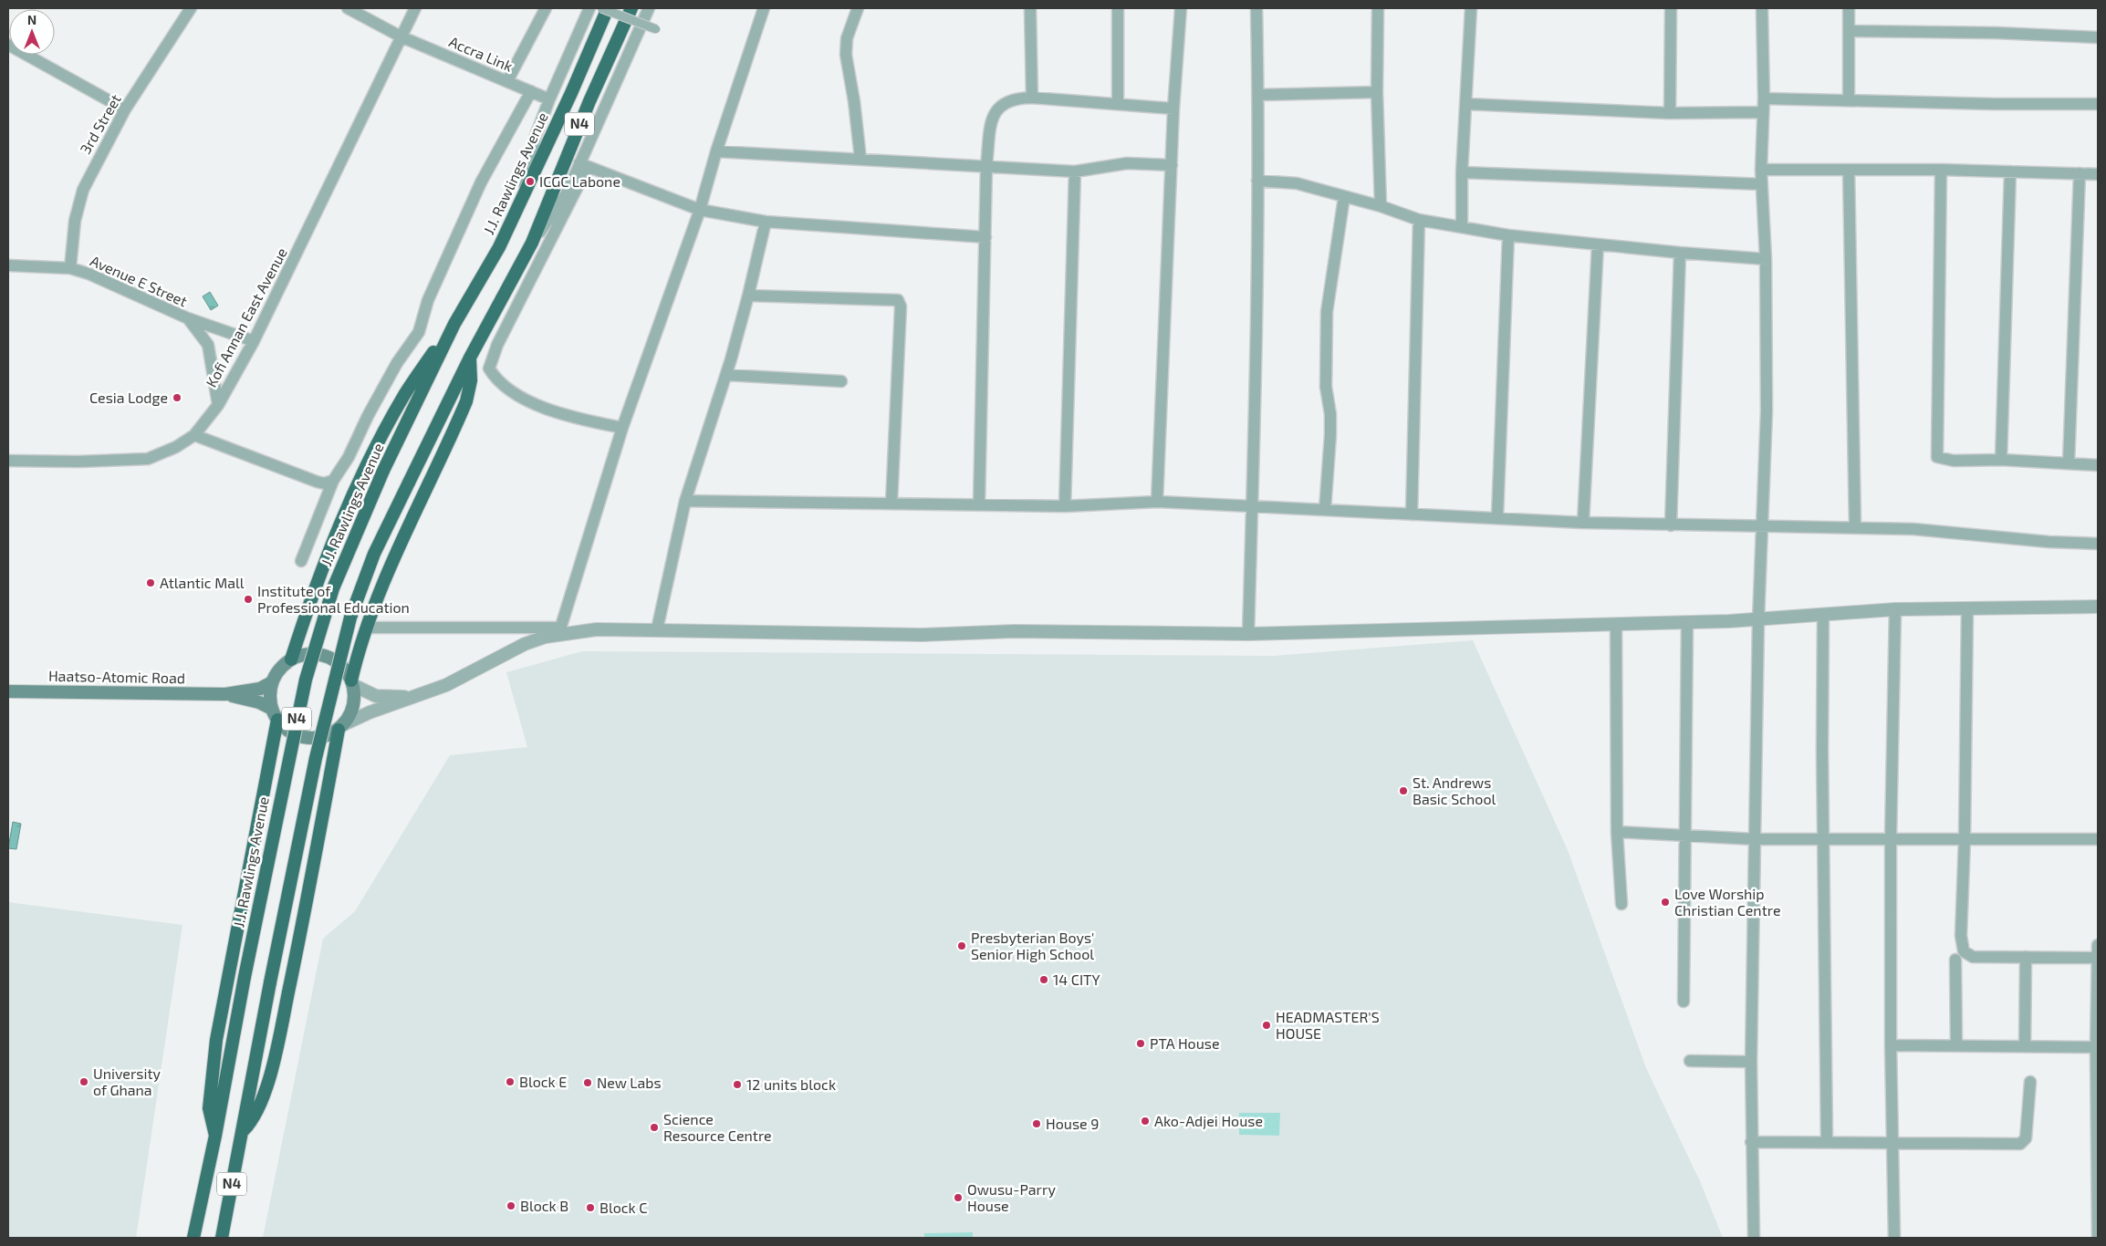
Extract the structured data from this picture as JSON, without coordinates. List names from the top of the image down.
{
  "streets": {
    "highway": ["N4", "J.J. Rawlings Avenue"],
    "main road": ["Haatso-Atomic Road"],
    "street": [
      "Accra Link",
      "3rd Street",
      "Avenue E Street",
      "Kofi Annan East Avenue"
    ]
  },
  "crossings": [
    ["Accra Link", "Kofi Annan East Avenue"],
    ["3rd Street", "Avenue E Street"],
    ["Avenue E Street", "Kofi Annan East Avenue"]
  ],
  "places": [
    "ICGC Labone",
    "Cesia Lodge",
    "Atlantic Mall",
    "Institute of Professional Education",
    "St. Andrews Basic School",
    "Love Worship Christian Centre",
    "Presbyterian Boys' Senior High School",
    "14 CITY",
    "HEADMASTER'S HOUSE",
    "PTA House",
    "University of Ghana",
    "Block E",
    "New Labs",
    "12 units block",
    "Ako-Adjei House",
    "House 9",
    "Science Resource Centre",
    "Owusu-Parry House",
    "Block B",
    "Block C"
  ],
  "north": "top"
}
